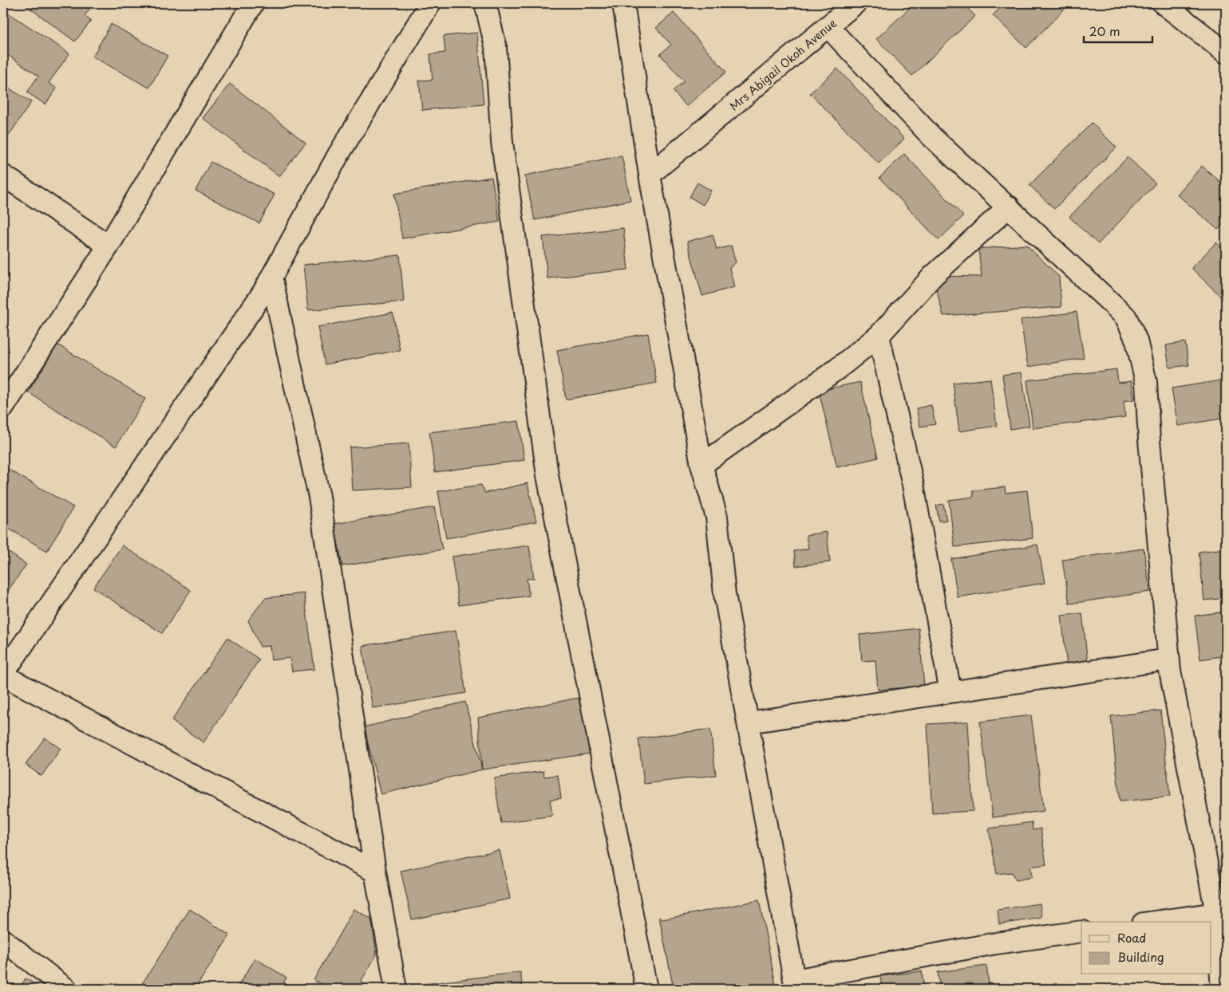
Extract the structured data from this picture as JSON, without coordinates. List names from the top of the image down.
{
  "streets": {
    "street": ["Mrs Abigail Okoh Avenue"]
  },
  "legend": ["Road", "Building"],
  "scale_bar": "20 m"
}
